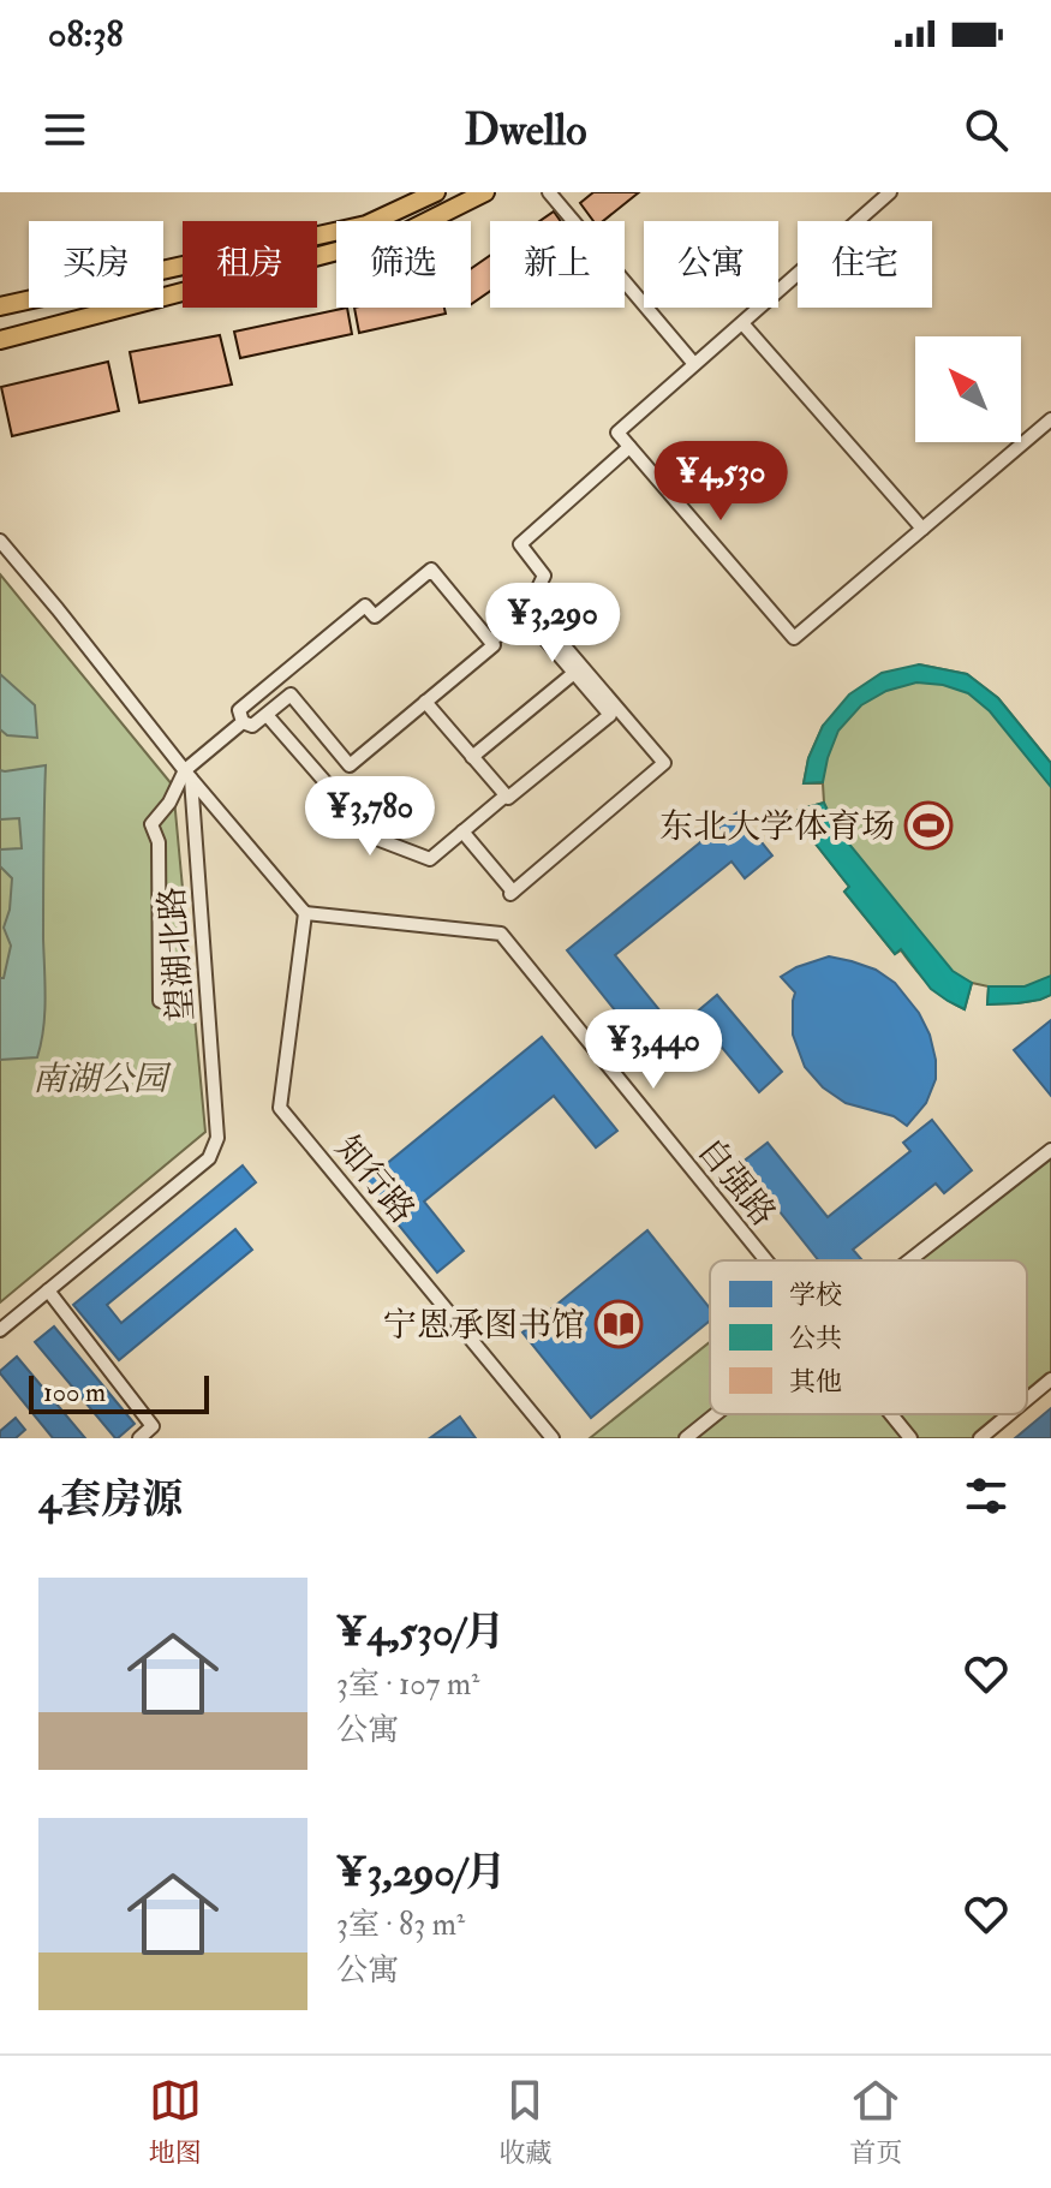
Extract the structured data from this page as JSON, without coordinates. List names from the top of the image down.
{
  "streets": {
    "street": ["望湖北路", "知行路", "自强路"]
  },
  "crossings": [
    ["知行路", "自强路"]
  ],
  "parks": ["南湖公园"],
  "places": {
    "sports": ["东北大学体育场"],
    "library": ["宁恩承图书馆"]
  },
  "legend": ["学校", "公共", "其他"],
  "scale_bar": "100 m",
  "north": "top left",
  "page": {
    "status": "08:38",
    "header": "Dwello",
    "chip": [
      "买房",
      "租房",
      "筛选",
      "新上",
      "公寓",
      "住宅"
    ],
    "price": [
      "¥4,530",
      "¥3,290",
      "¥3,780",
      "¥3,440"
    ],
    "scale": "100 m",
    "heading": "4套房源",
    "list": [
      {
        "name": "¥4,530/月",
        "note": "3室 · 107 m² · 公寓"
      },
      {
        "name": "¥3,290/月",
        "note": "3室 · 83 m² · 公寓"
      }
    ],
    "tabs": ["地图", "收藏", "首页"]
  }
}
